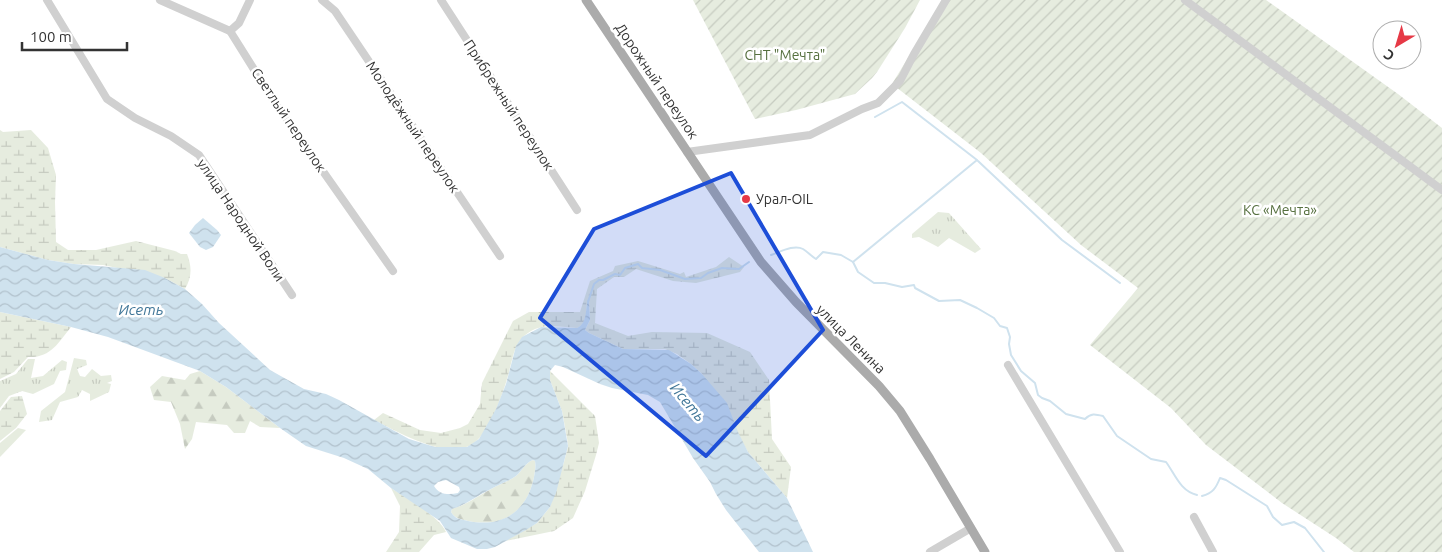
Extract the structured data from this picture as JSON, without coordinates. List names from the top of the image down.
{
  "streets": {
    "main road": ["Дорожный переулок", "улица Ленина"],
    "street": [
      "Прибрежный переулок",
      "Светлый переулок",
      "Молодёжный переулок",
      "улица Народной Воли"
    ]
  },
  "crossings": [
    ["Дорожный переулок", "улица Ленина"]
  ],
  "water": ["Исеть"],
  "parks": ["СНТ \"Мечта\"", "КС «Мечта»"],
  "places": ["Урал-OIL"],
  "scale_bar": "100 m",
  "north": "bottom left"
}
